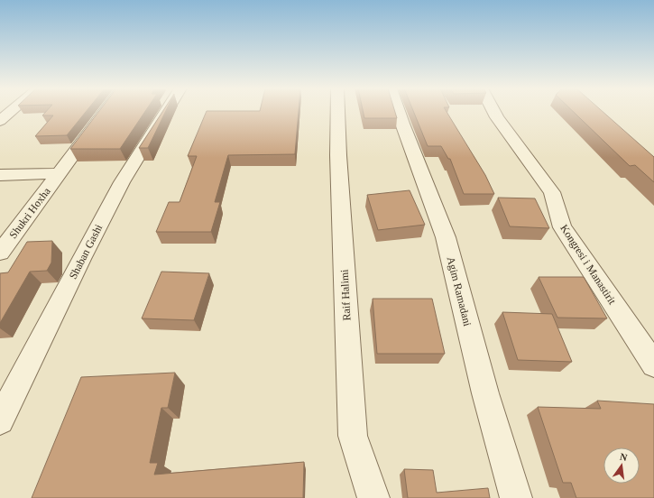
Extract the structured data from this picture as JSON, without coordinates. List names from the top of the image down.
{
  "streets": {
    "street": [
      "Shukri Hoxha",
      "Shaban Gashi",
      "Kongresi i Manastirit",
      "Agim Ramadani",
      "Raif Halimi"
    ]
  },
  "north": "top"
}
